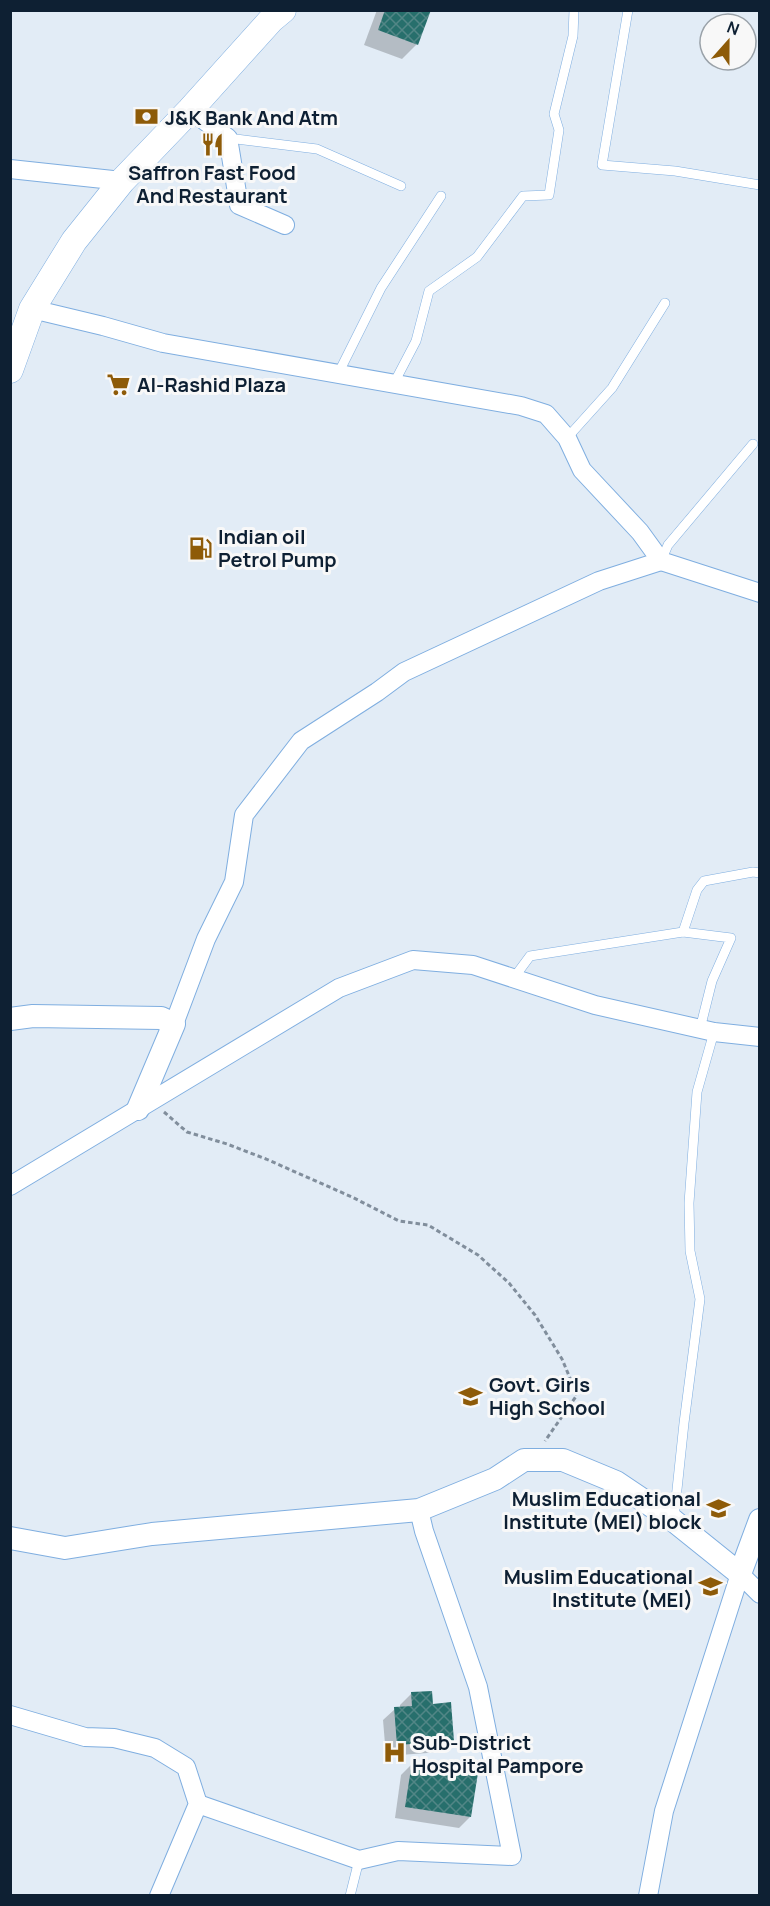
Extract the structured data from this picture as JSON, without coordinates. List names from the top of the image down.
{
  "places": {
    "bank": ["J&K Bank And Atm"],
    "restaurant": ["Saffron Fast Food And Restaurant"],
    "supermarket": ["Al-Rashid Plaza"],
    "fuel station": ["Indian oil Petrol Pump"],
    "school or university": ["Govt. Girls High School", "Muslim Educational Institute (MEI) block", "Muslim Educational Institute (MEI)"],
    "hospital": ["Sub-District Hospital Pampore"]
  },
  "north": "top"
}
